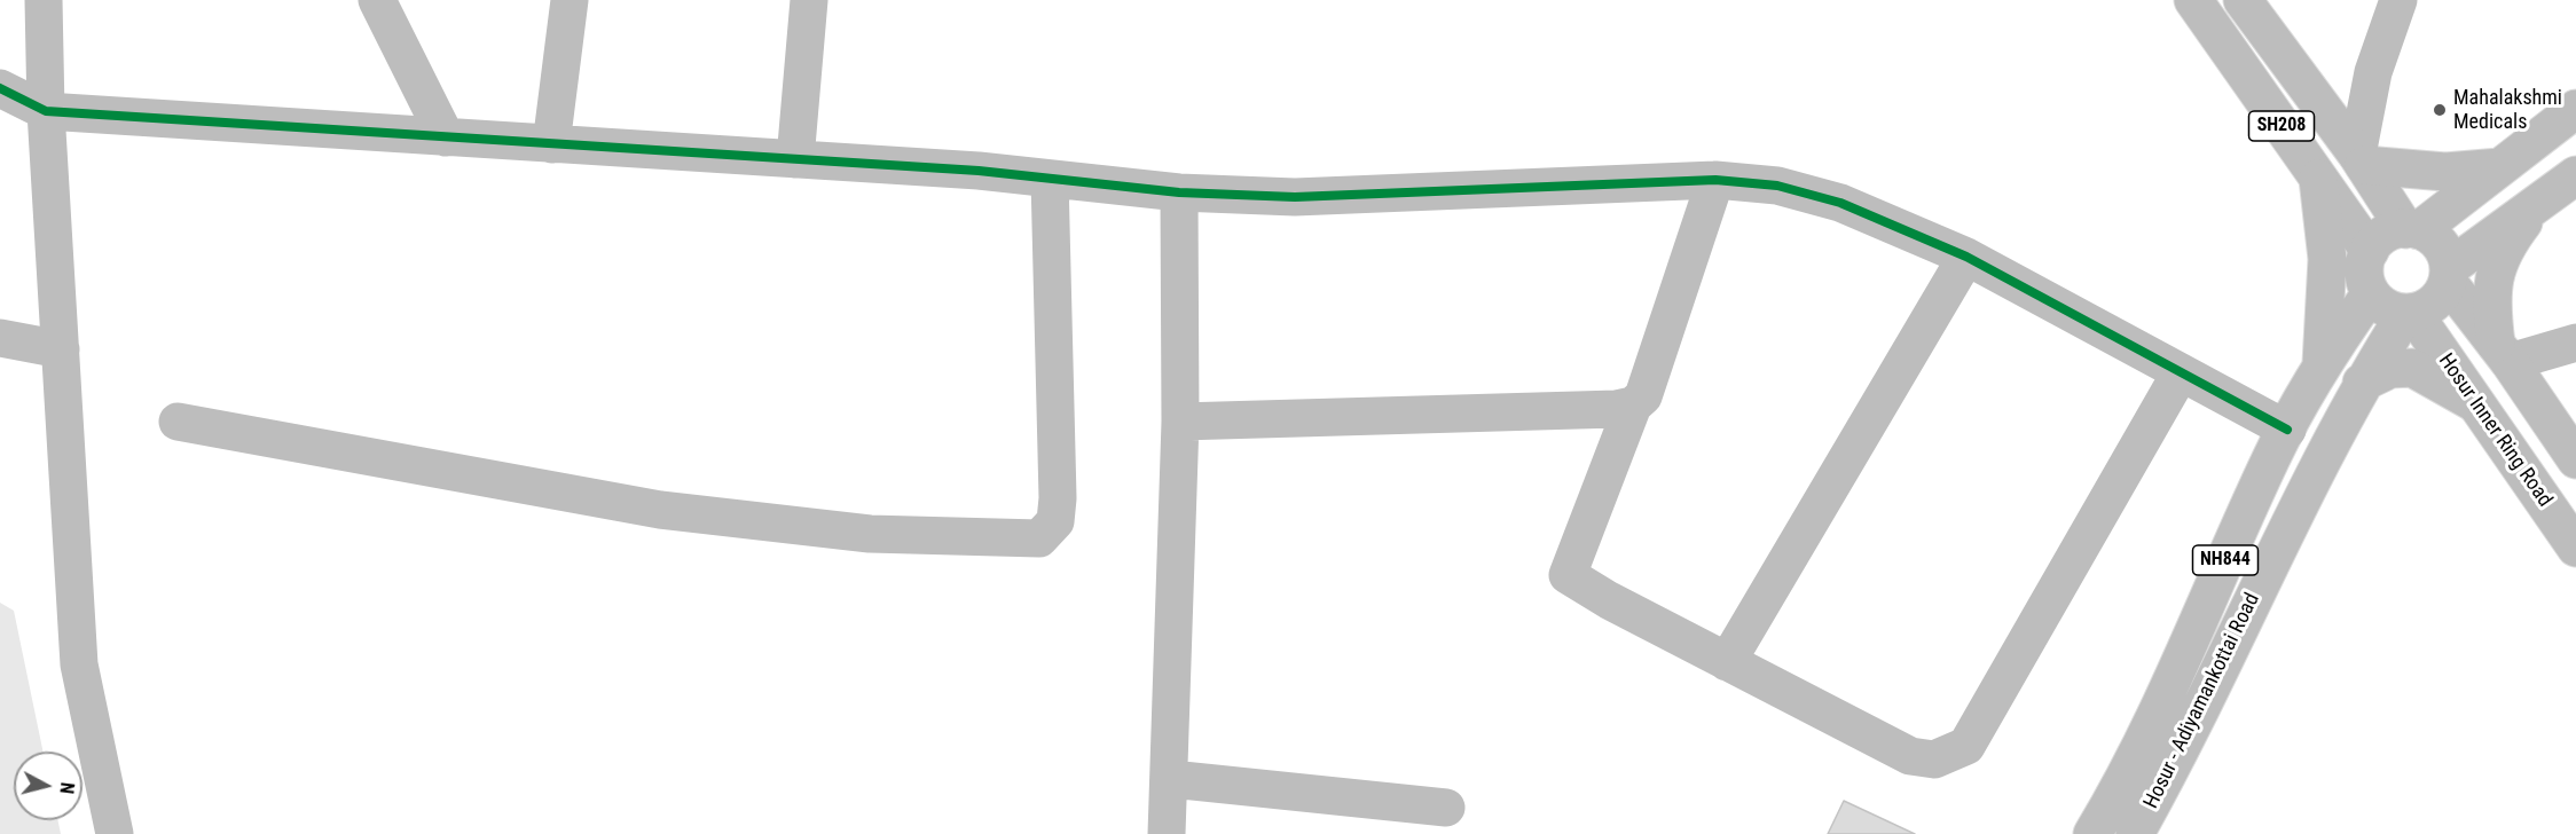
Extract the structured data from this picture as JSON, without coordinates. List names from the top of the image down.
{
  "streets": {
    "main road": [
      "SH208",
      "Hosur Inner Ring Road",
      "NH844",
      "Hosur - Adiyamankottai Road"
    ]
  },
  "crossings": [
    ["SH208", "Hosur Inner Ring Road"],
    ["SH208", "Hosur - Adiyamankottai Road"],
    ["Hosur Inner Ring Road", "Hosur - Adiyamankottai Road"]
  ],
  "places": ["Mahalakshmi Medicals"],
  "north": "right"
}
